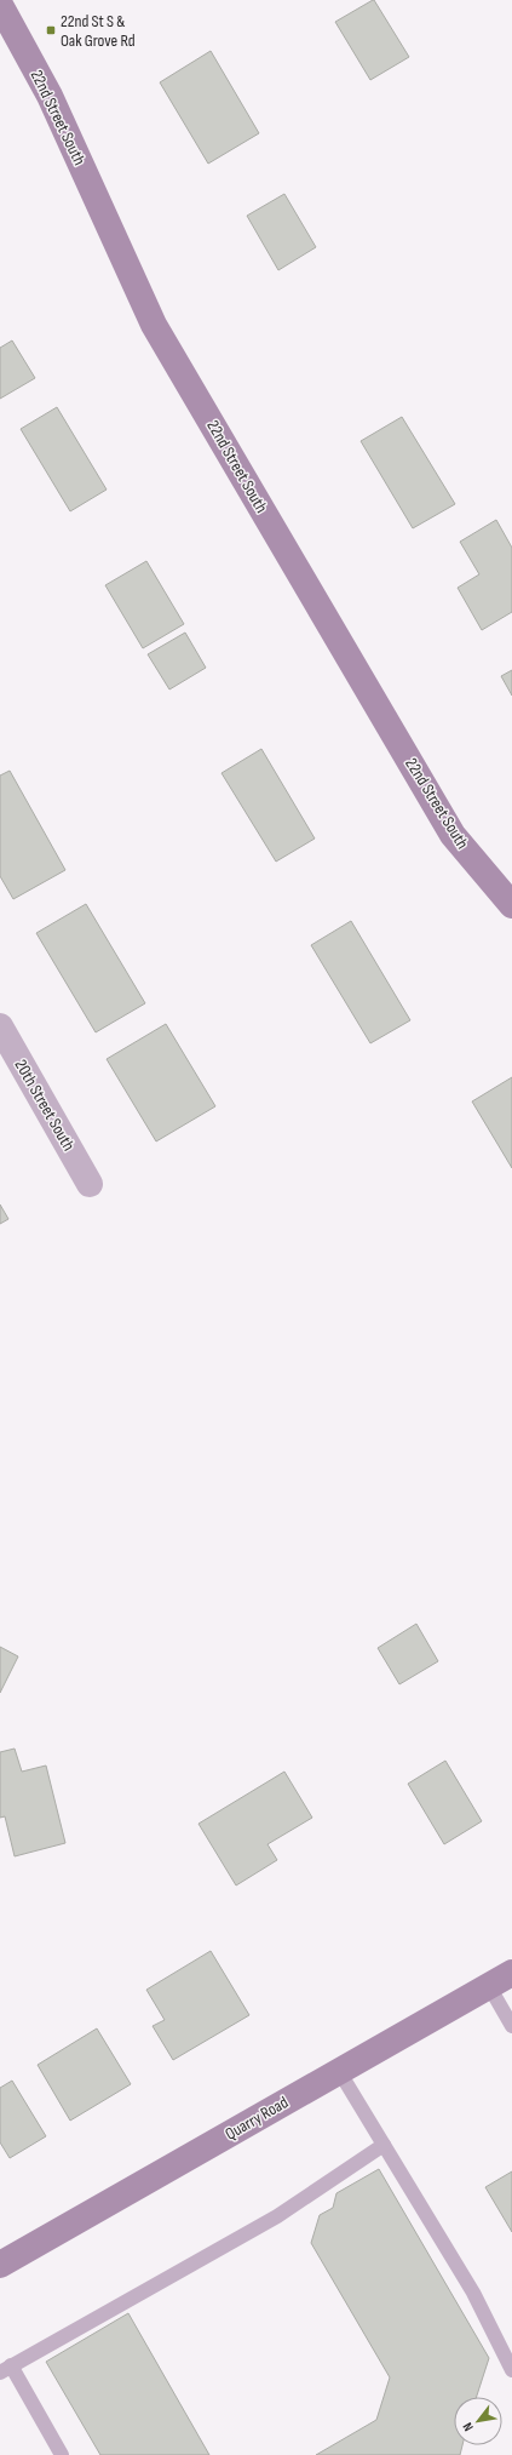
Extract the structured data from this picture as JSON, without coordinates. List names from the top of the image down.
{
  "streets": {
    "street": ["22nd Street South", "20th Street South", "Quarry Road"]
  },
  "places": {
    "transit": ["22nd St S & Oak Grove Rd"]
  },
  "north": "bottom left"
}
